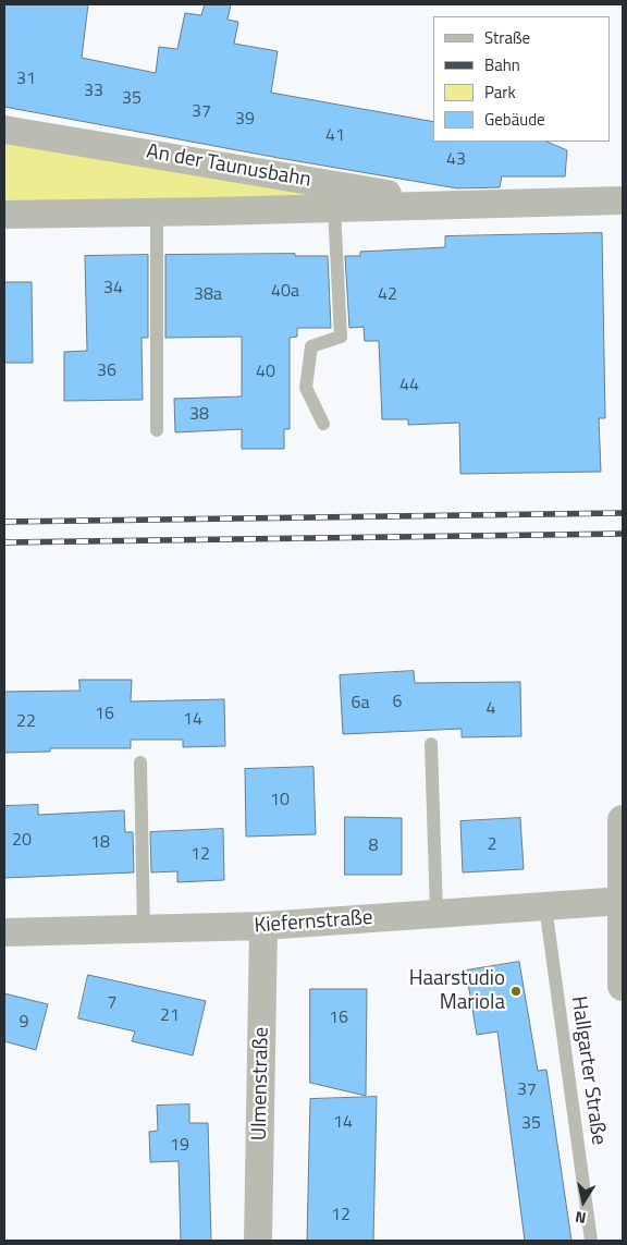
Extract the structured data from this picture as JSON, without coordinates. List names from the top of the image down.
{
  "streets": {
    "street": ["An der Taunusbahn", "Kiefernstraße", "Ulmenstraße"],
    "lane": ["Hallgarter Straße"]
  },
  "crossings": [
    ["Kiefernstraße", "Hallgarter Straße"],
    ["Kiefernstraße", "Ulmenstraße"]
  ],
  "places": ["Haarstudio Mariola"],
  "house_numbers": [
    "31",
    "33",
    "35",
    "37",
    "39",
    "41",
    "43",
    "34",
    "40a",
    "38a",
    "42",
    "36",
    "40",
    "44",
    "38",
    "6",
    "6a",
    "4",
    "16",
    "14",
    "22",
    "10",
    "20",
    "18",
    "2",
    "8",
    "12",
    "7",
    "21",
    "16",
    "9",
    "37",
    "14",
    "35",
    "19",
    "12"
  ],
  "legend": [
    "Straße",
    "Bahn",
    "Park",
    "Gebäude"
  ],
  "north": "bottom"
}
